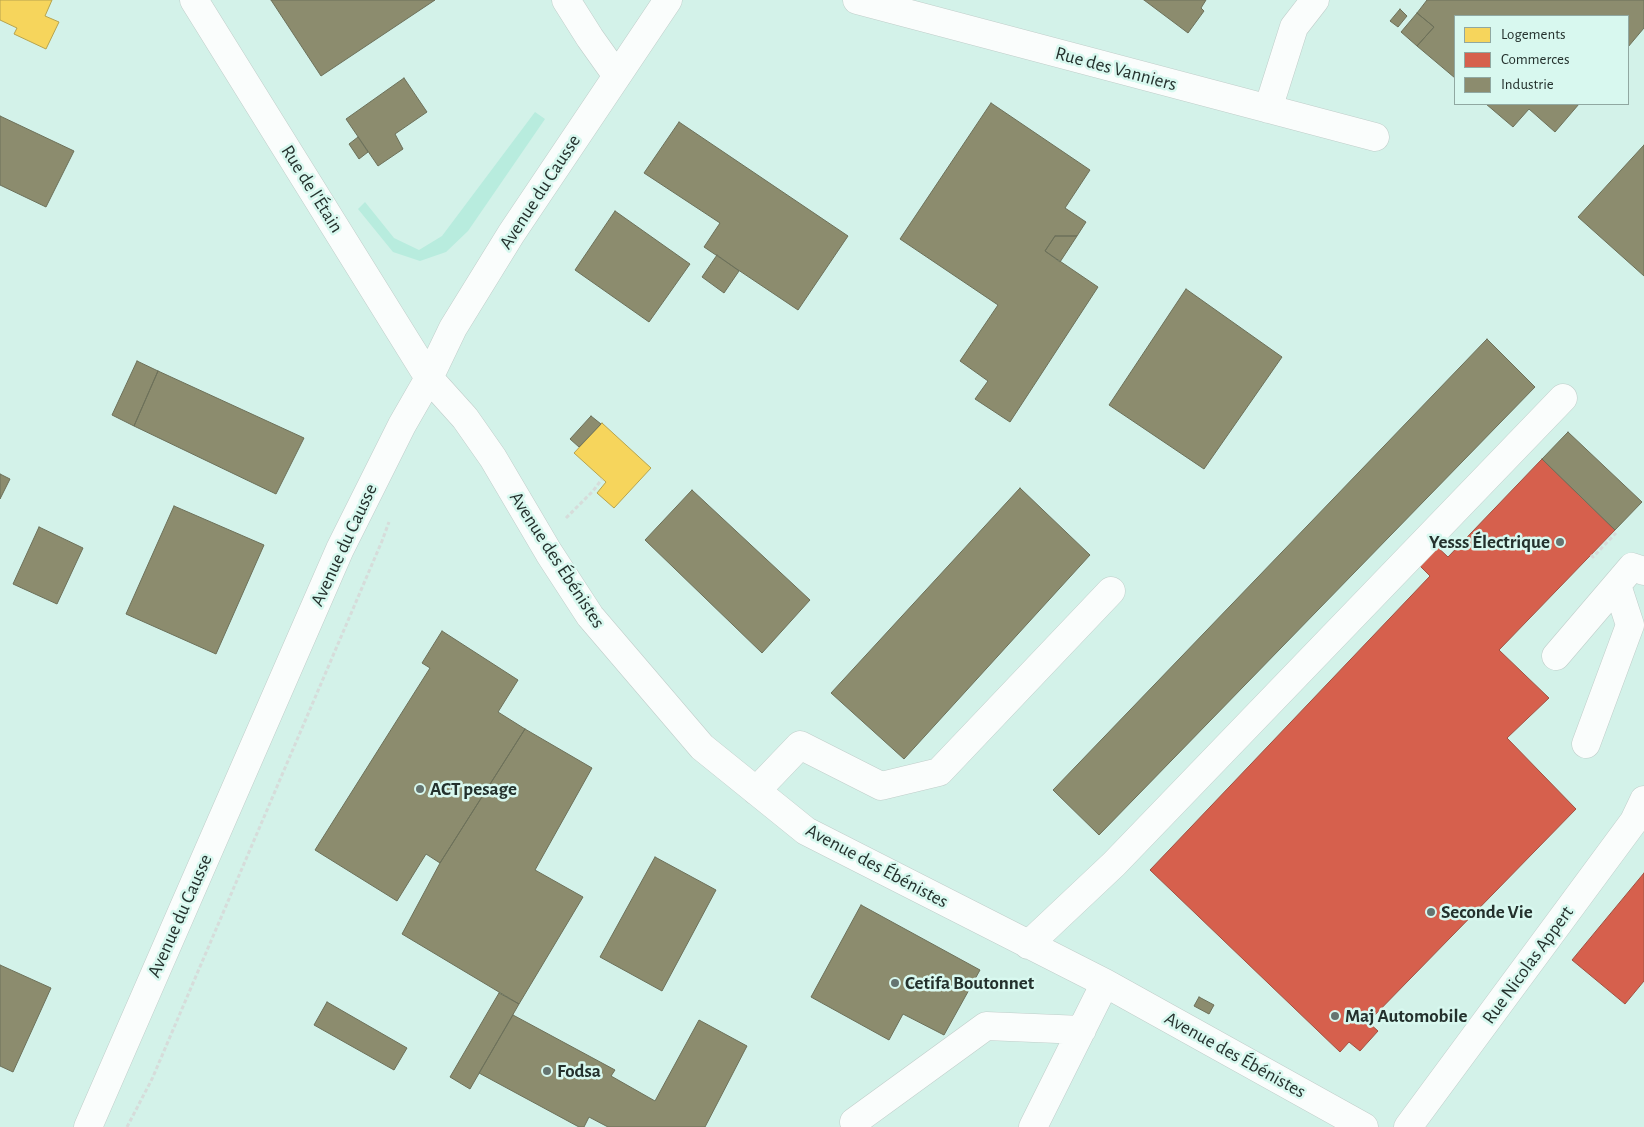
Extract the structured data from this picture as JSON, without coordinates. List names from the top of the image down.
{
  "streets": {
    "street": [
      "Rue des Vanniers",
      "Rue de l'Étain",
      "Avenue du Causse",
      "Avenue des Ébénistes",
      "Rue Nicolas Appert"
    ]
  },
  "crossings": [
    ["Rue de l'Étain", "Avenue du Causse"],
    ["Rue de l'Étain", "Avenue des Ébénistes"],
    ["Avenue du Causse", "Avenue des Ébénistes"]
  ],
  "places": [
    "Yesss Électrique",
    "ACT pesage",
    "Seconde Vie",
    "Cetifa Boutonnet",
    "Maj Automobile",
    "Fodsa"
  ],
  "legend": ["Logements", "Commerces", "Industrie"]
}
